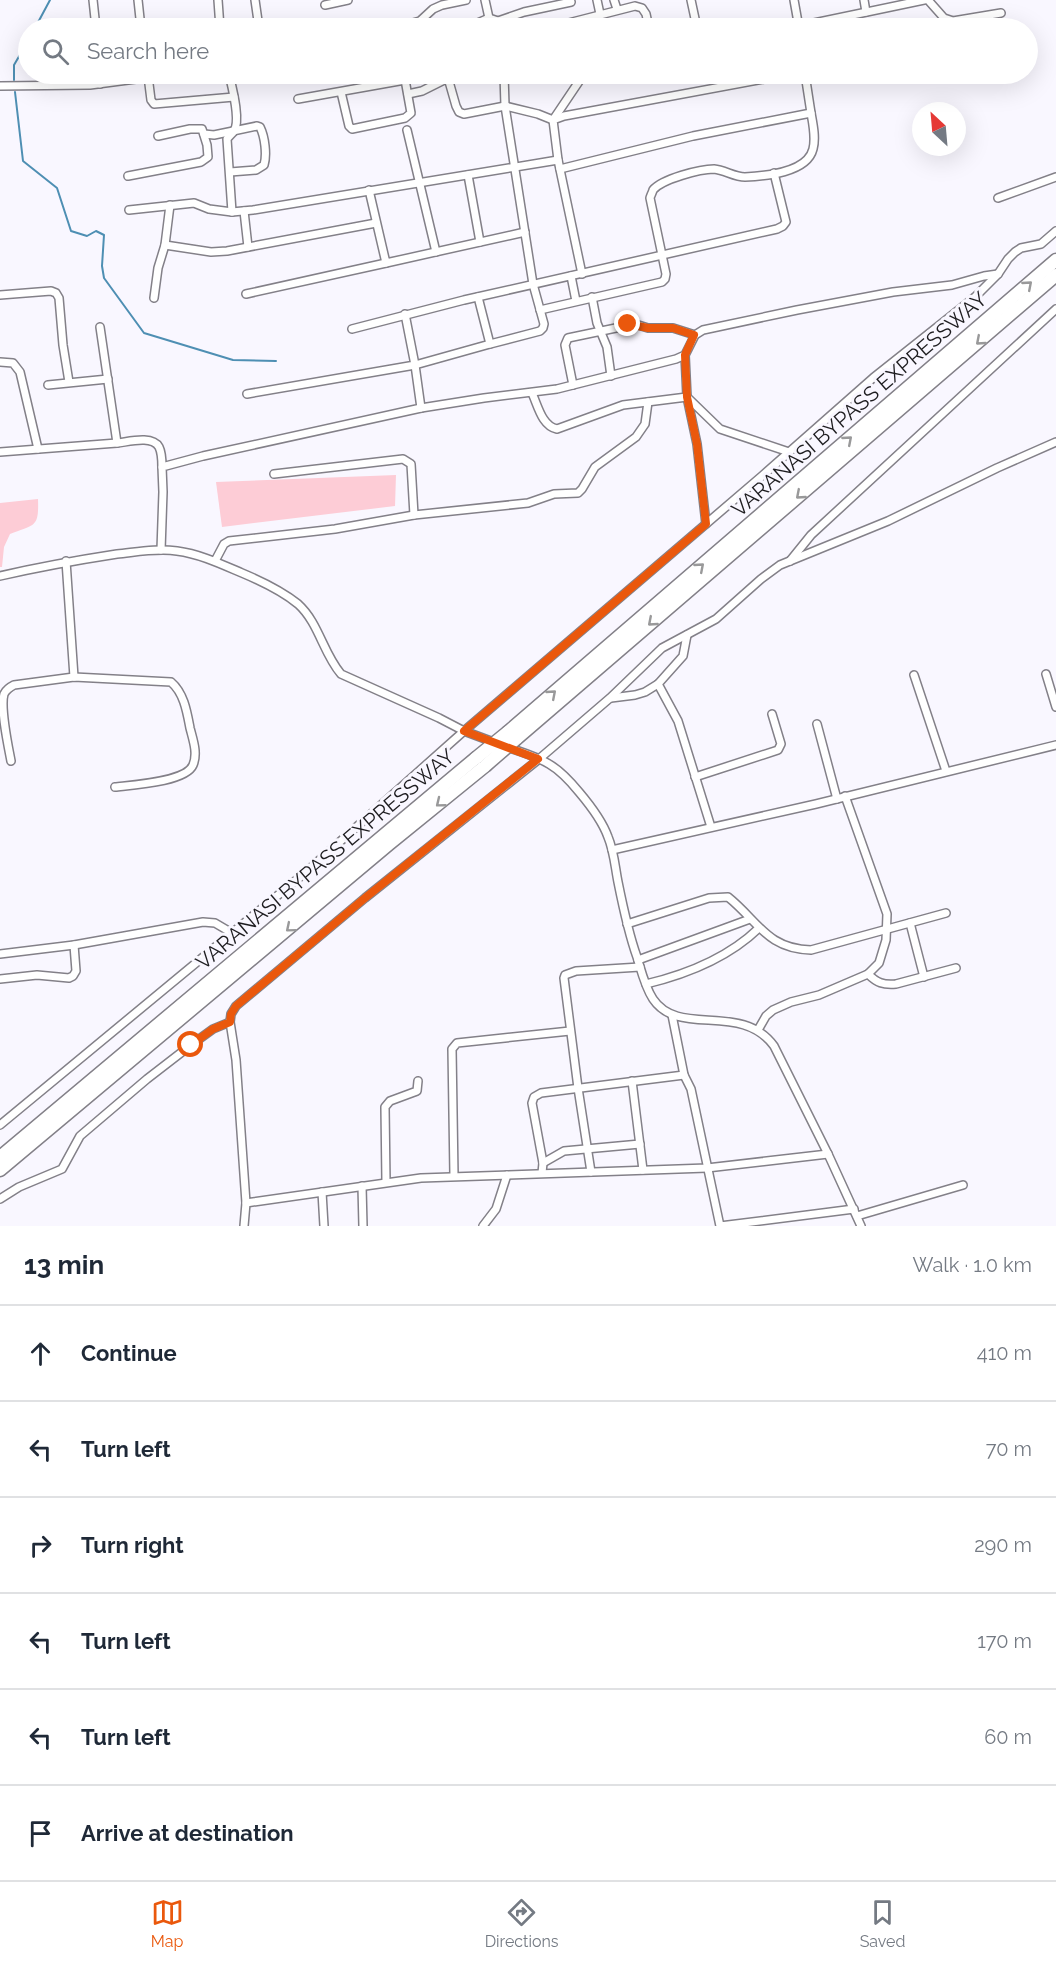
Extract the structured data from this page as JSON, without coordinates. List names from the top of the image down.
{
  "streets": {
    "highway": ["VARANASI BYPASS EXPRESSWAY"]
  },
  "north": "top left",
  "page": {
    "search": "Search here",
    "heading": ["13 min", "Walk · 1.0 km"],
    "list": [
      ["Continue", "410 m"],
      ["Turn left", "70 m"],
      ["Turn right", "290 m"],
      ["Turn left", "170 m"],
      ["Turn left", "60 m"],
      "Arrive at destination"
    ],
    "nav": ["Map", "Directions", "Saved"]
  }
}
